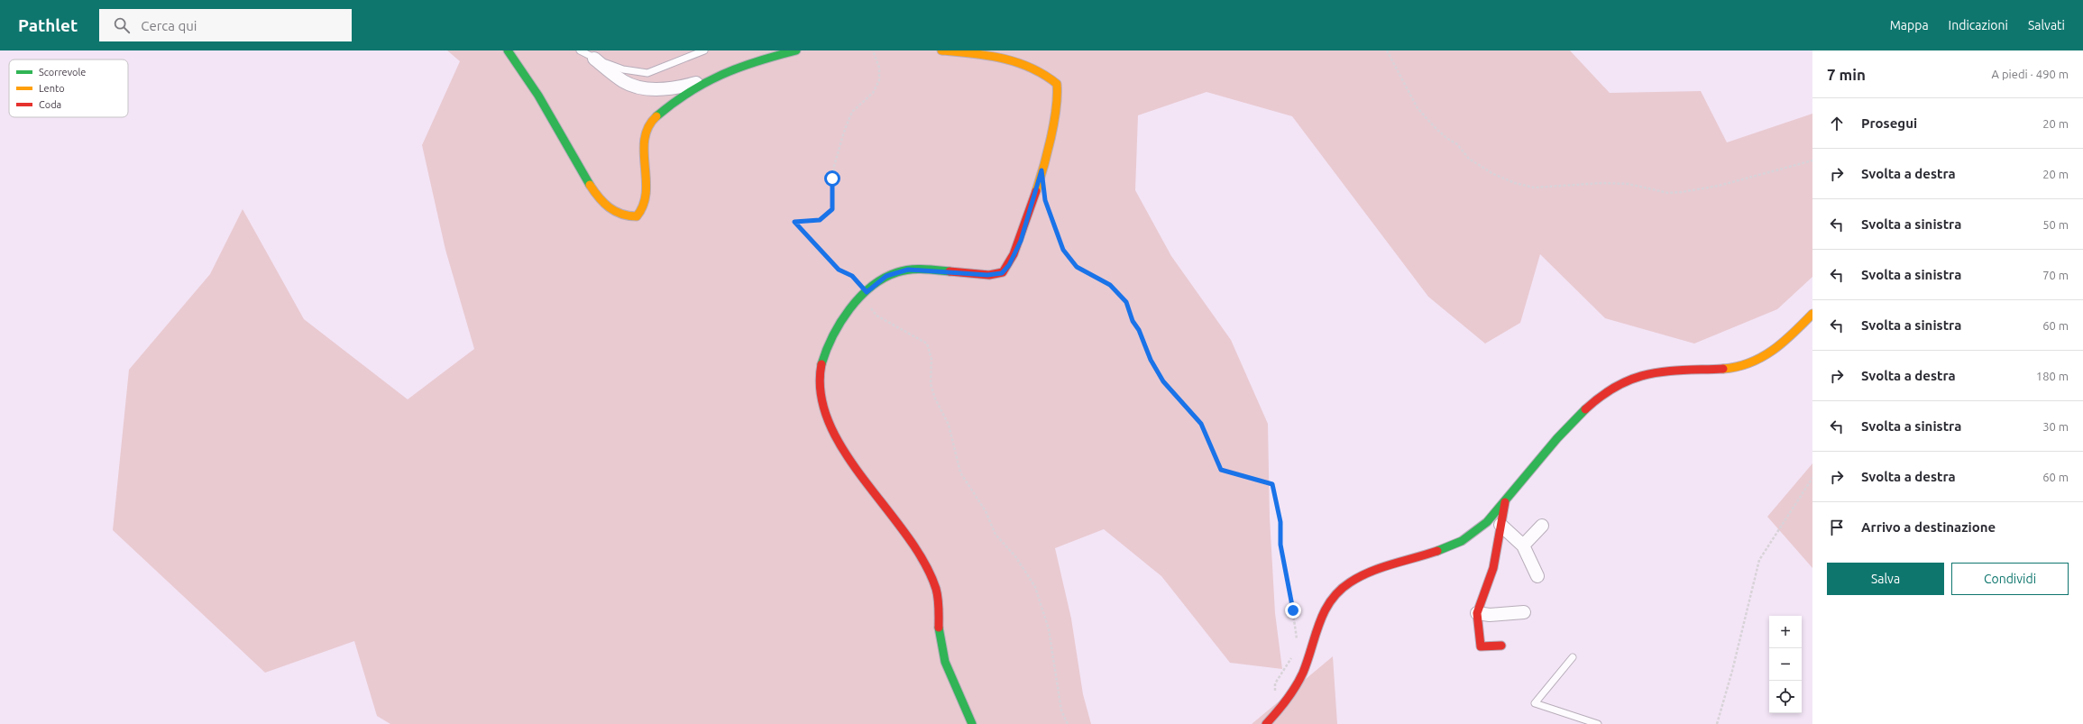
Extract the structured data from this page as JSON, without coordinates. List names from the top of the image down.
{
  "legend": ["Scorrevole", "Lento", "Coda"],
  "page": {
    "header": "Pathlet",
    "search": "Cerca qui",
    "nav": ["Mappa", "Indicazioni", "Salvati"],
    "heading": ["7 min", "A piedi · 490 m"],
    "list": [
      ["Prosegui", "20 m"],
      ["Svolta a destra", "20 m"],
      ["Svolta a sinistra", "50 m"],
      ["Svolta a sinistra", "70 m"],
      ["Svolta a sinistra", "60 m"],
      ["Svolta a destra", "180 m"],
      ["Svolta a sinistra", "30 m"],
      ["Svolta a destra", "60 m"],
      "Arrivo a destinazione"
    ],
    "buttons": ["Salva", "Condividi"],
    "map_buttons": ["+", "−"]
  }
}
